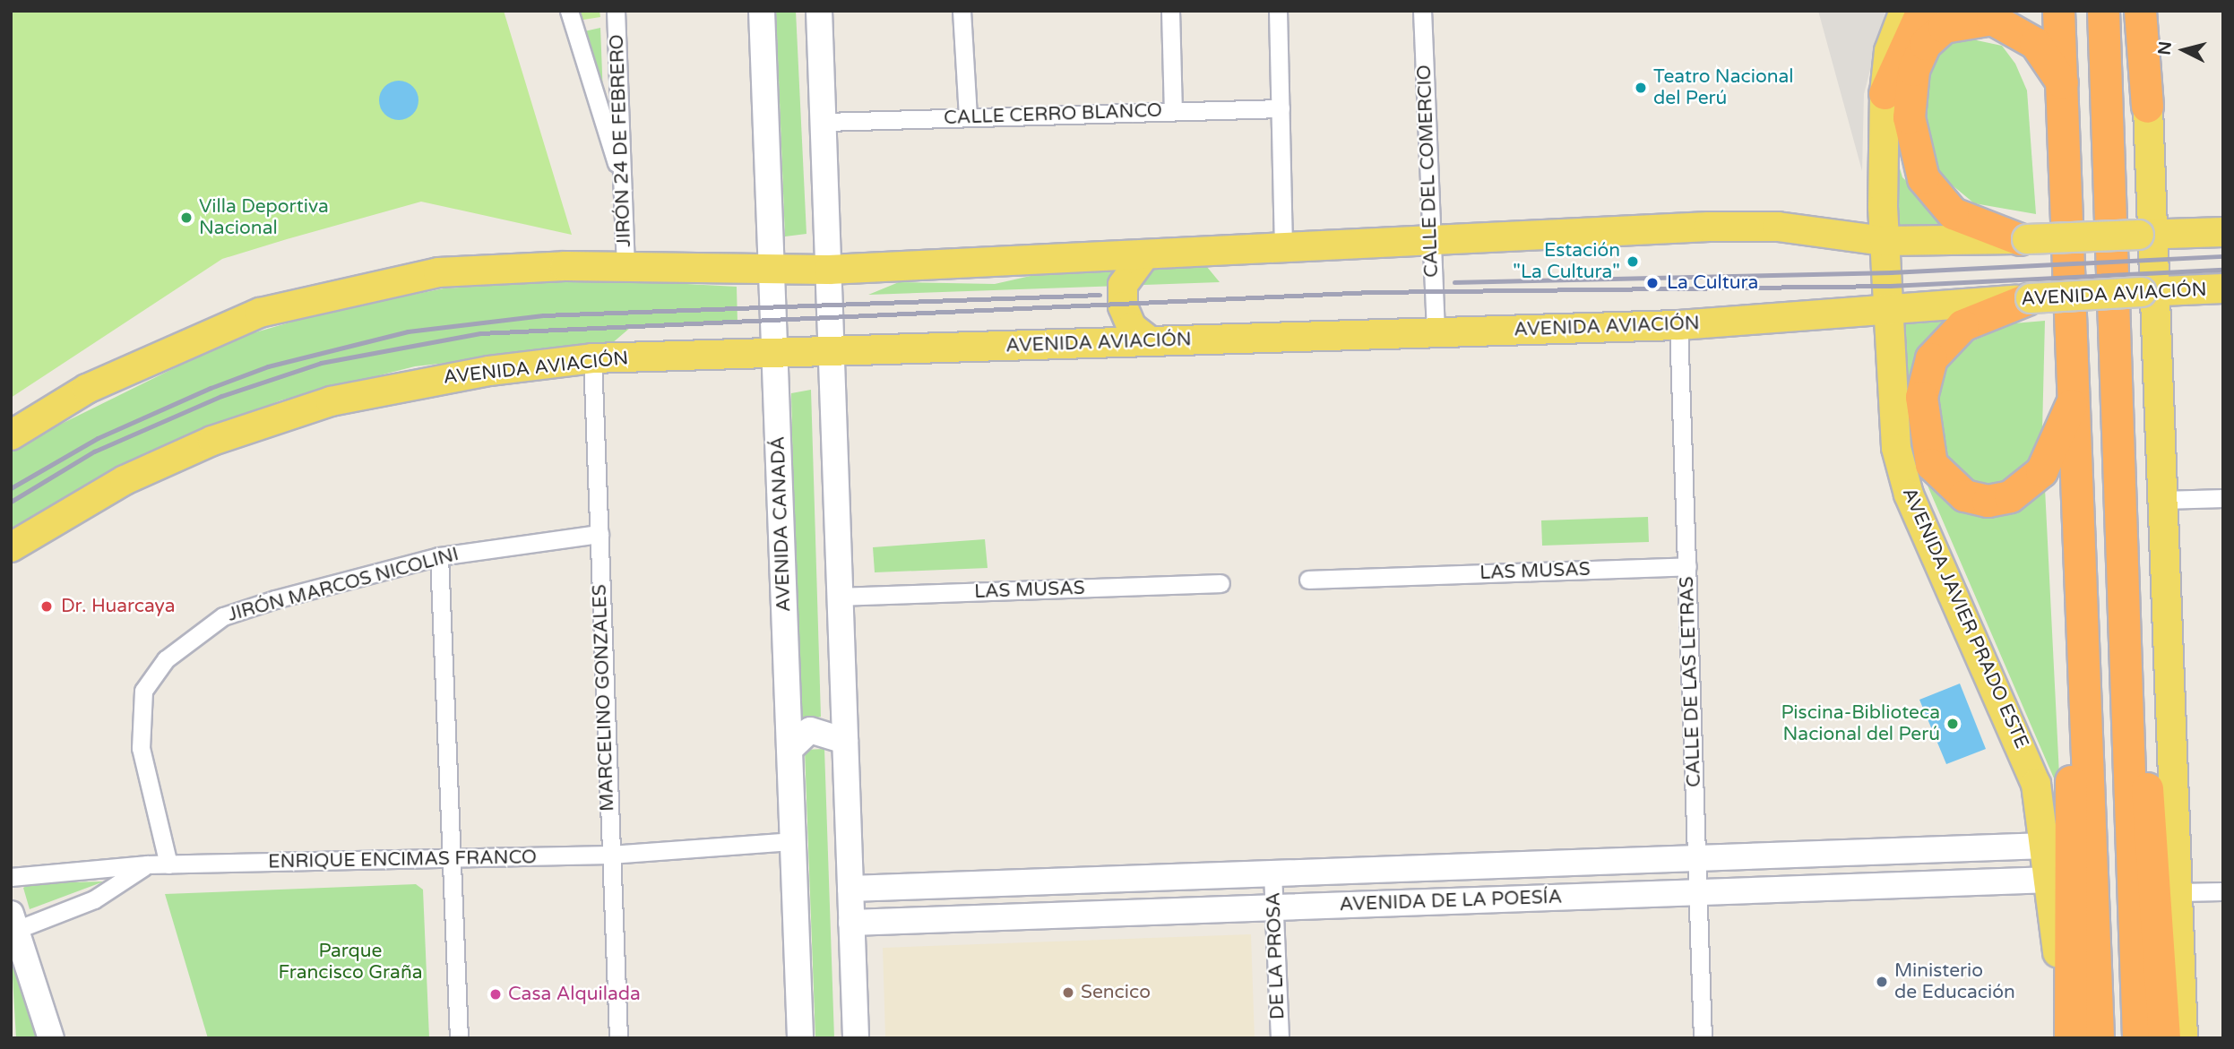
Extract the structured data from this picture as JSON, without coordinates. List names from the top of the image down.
{
  "streets": {
    "main road": ["AVENIDA AVIACIÓN", "AVENIDA JAVIER PRADO ESTE"],
    "street": [
      "CALLE CERRO BLANCO",
      "JIRÓN 24 DE FEBRERO",
      "CALLE DEL COMERCIO",
      "AVENIDA CANADÁ",
      "LAS MUSAS",
      "JIRÓN MARCOS NICOLINI",
      "CALLE DE LAS LETRAS",
      "MARCELINO GONZALES",
      "ENRIQUE ENCIMAS FRANCO",
      "AVENIDA DE LA POESÍA",
      "DE LA PROSA"
    ]
  },
  "crossings": [
    ["CALLE DEL COMERCIO", "AVENIDA AVIACIÓN"],
    ["AVENIDA AVIACIÓN", "AVENIDA CANADÁ"],
    ["AVENIDA AVIACIÓN", "AVENIDA JAVIER PRADO ESTE"],
    ["AVENIDA AVIACIÓN", "CALLE DE LAS LETRAS"],
    ["AVENIDA AVIACIÓN", "MARCELINO GONZALES"],
    ["AVENIDA CANADÁ", "ENRIQUE ENCIMAS FRANCO"],
    ["LAS MUSAS", "CALLE DE LAS LETRAS"],
    ["JIRÓN MARCOS NICOLINI", "MARCELINO GONZALES"],
    ["JIRÓN MARCOS NICOLINI", "ENRIQUE ENCIMAS FRANCO"],
    ["AVENIDA JAVIER PRADO ESTE", "AVENIDA DE LA POESÍA"],
    ["CALLE DE LAS LETRAS", "AVENIDA DE LA POESÍA"],
    ["MARCELINO GONZALES", "ENRIQUE ENCIMAS FRANCO"],
    ["AVENIDA DE LA POESÍA", "DE LA PROSA"]
  ],
  "parks": ["Parque Francisco Graña"],
  "places": [
    "Teatro Nacional del Perú",
    "Villa Deportiva Nacional",
    "Estación \"La Cultura\"",
    "La Cultura",
    "Dr. Huarcaya",
    "Piscina-Biblioteca Nacional del Perú",
    "Ministerio de Educación",
    "Sencico",
    "Casa Alquilada"
  ],
  "north": "left"
}
